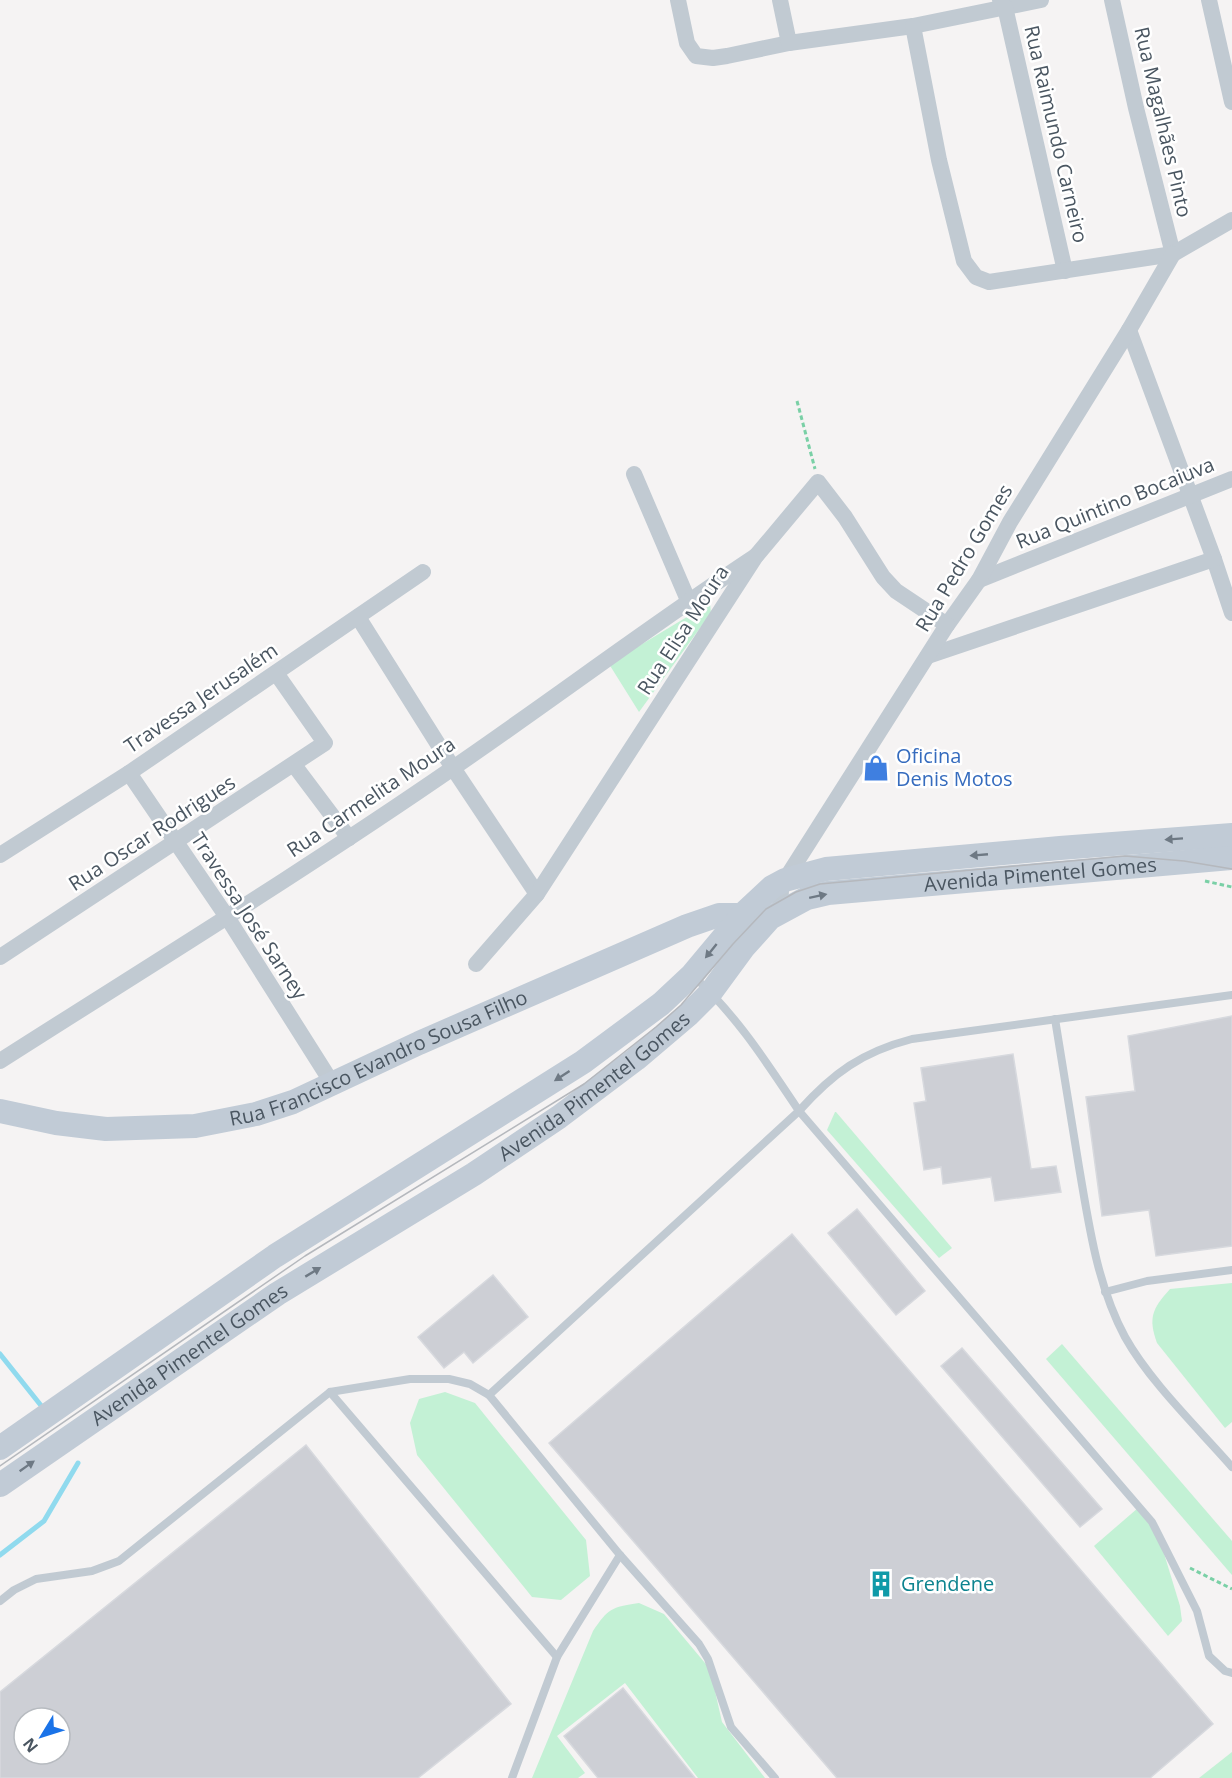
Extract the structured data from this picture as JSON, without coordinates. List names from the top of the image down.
{
  "streets": {
    "main road": ["Avenida Pimentel Gomes", "Rua Francisco Evandro Sousa Filho"],
    "street": [
      "Rua Magalhães Pinto",
      "Rua Raimundo Carneiro",
      "Rua Quintino Bocaiuva",
      "Rua Pedro Gomes",
      "Rua Elisa Moura",
      "Travessa Jerusalém",
      "Rua Carmelita Moura",
      "Rua Oscar Rodrigues",
      "Travessa José Sarney"
    ]
  },
  "crossings": [
    ["Rua Magalhães Pinto", "Rua Pedro Gomes"],
    ["Rua Quintino Bocaiuva", "Rua Pedro Gomes"],
    ["Rua Pedro Gomes", "Avenida Pimentel Gomes"],
    ["Rua Elisa Moura", "Rua Carmelita Moura"],
    ["Travessa Jerusalém", "Rua Oscar Rodrigues"],
    ["Travessa Jerusalém", "Travessa José Sarney"],
    ["Rua Carmelita Moura", "Travessa José Sarney"],
    ["Rua Oscar Rodrigues", "Travessa José Sarney"],
    ["Avenida Pimentel Gomes", "Rua Francisco Evandro Sousa Filho"],
    ["Travessa José Sarney", "Rua Francisco Evandro Sousa Filho"]
  ],
  "places": {
    "shop": ["Oficina Denis Motos"],
    "building": ["Grendene"]
  },
  "north": "bottom left"
}
